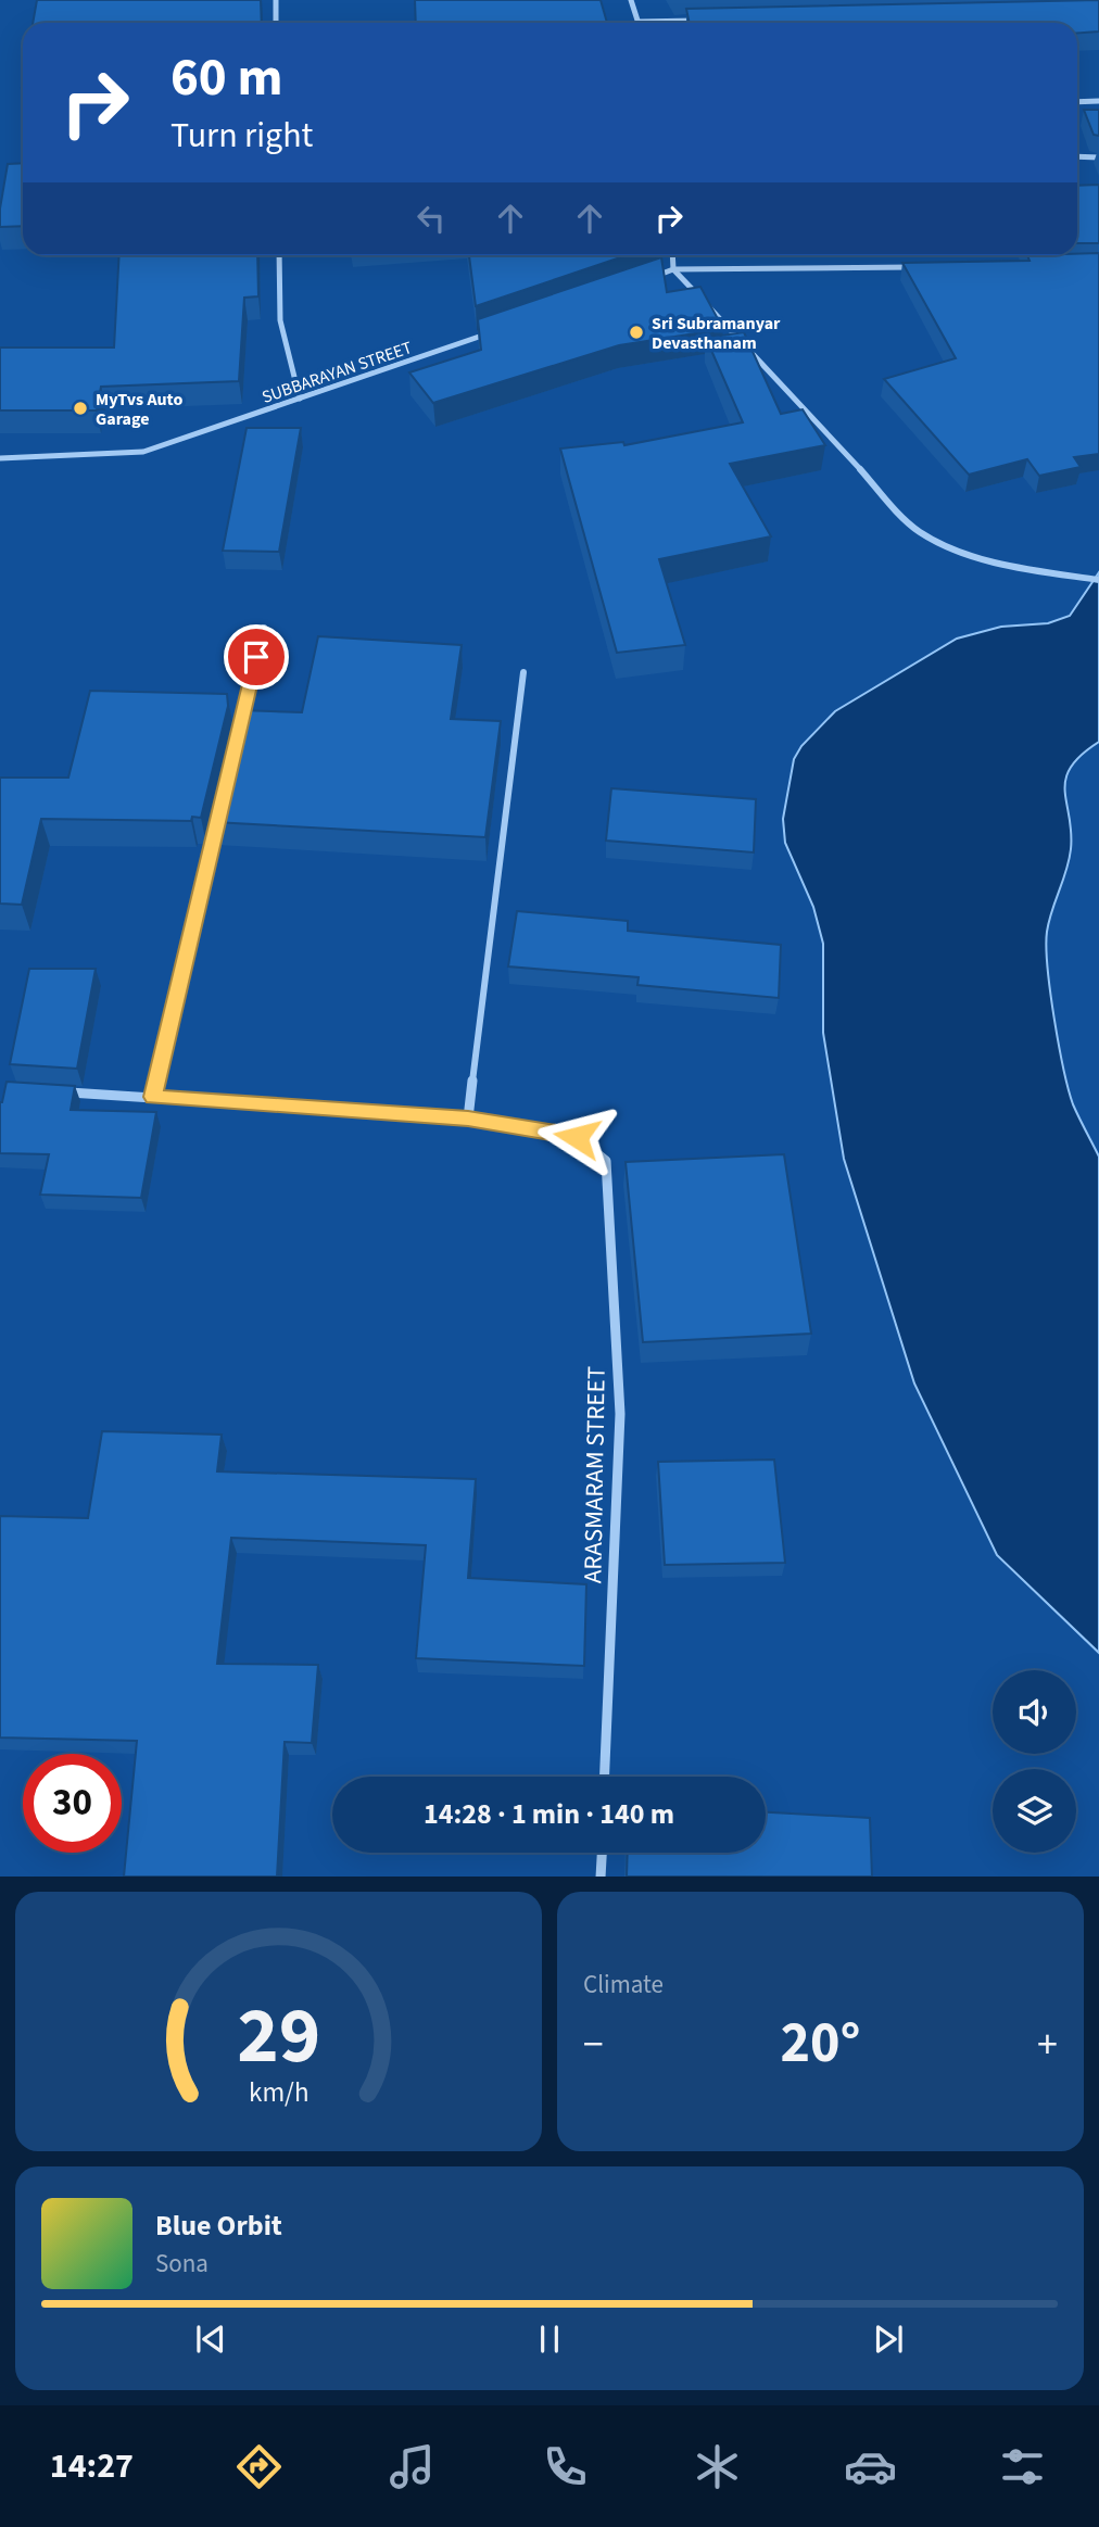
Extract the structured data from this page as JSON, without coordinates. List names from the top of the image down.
{
  "streets": {
    "street": ["SUBBARAYAN STREET", "ARASMARAM STREET"]
  },
  "places": ["Sri Subramanyar Devasthanam", "MyTvs Auto Garage"],
  "page": {
    "turn": ["60 m", "Turn right"],
    "limit": "30",
    "trip": "14:28 · 1 min · 140 m",
    "tile": "Climate",
    "heat": ["−", "20°", "+"],
    "song": ["Blue Orbit", "Sona"],
    "tabs": "14:27",
    "gauge": ["29", "km/h"]
  }
}
